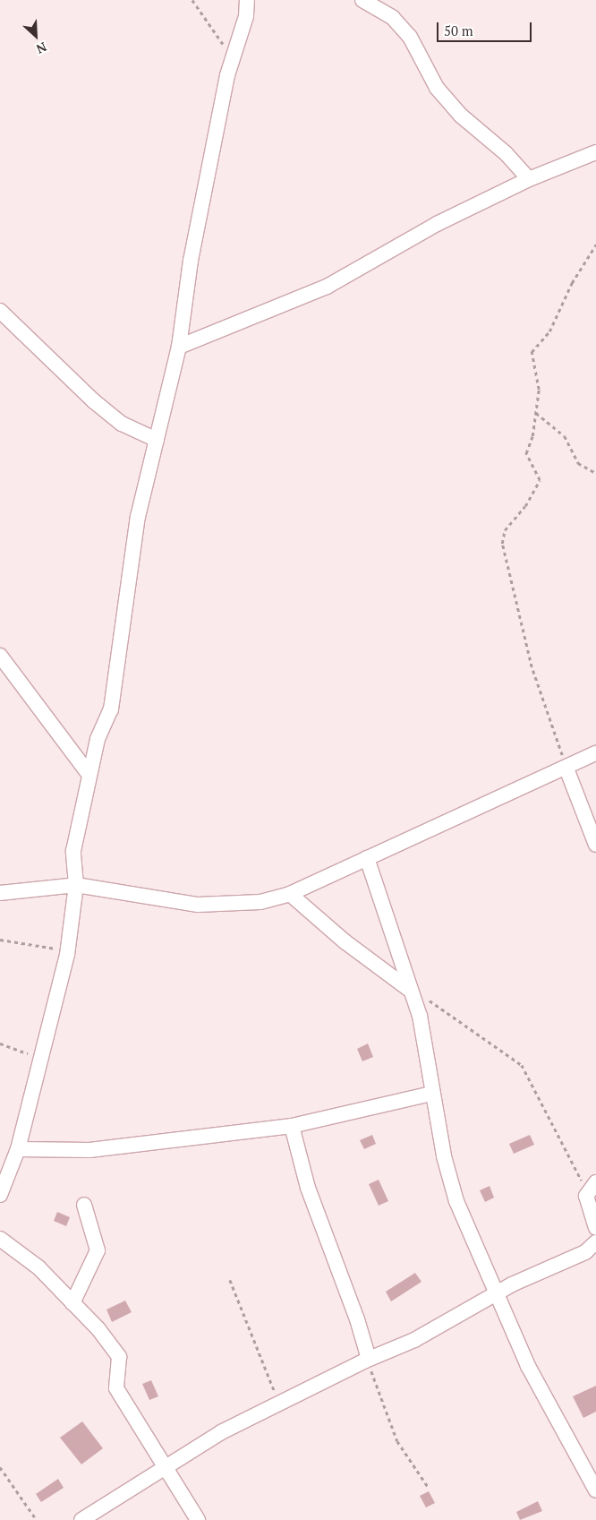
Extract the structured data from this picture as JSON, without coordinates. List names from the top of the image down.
{
  "scale_bar": "50 m",
  "north": "bottom right"
}
